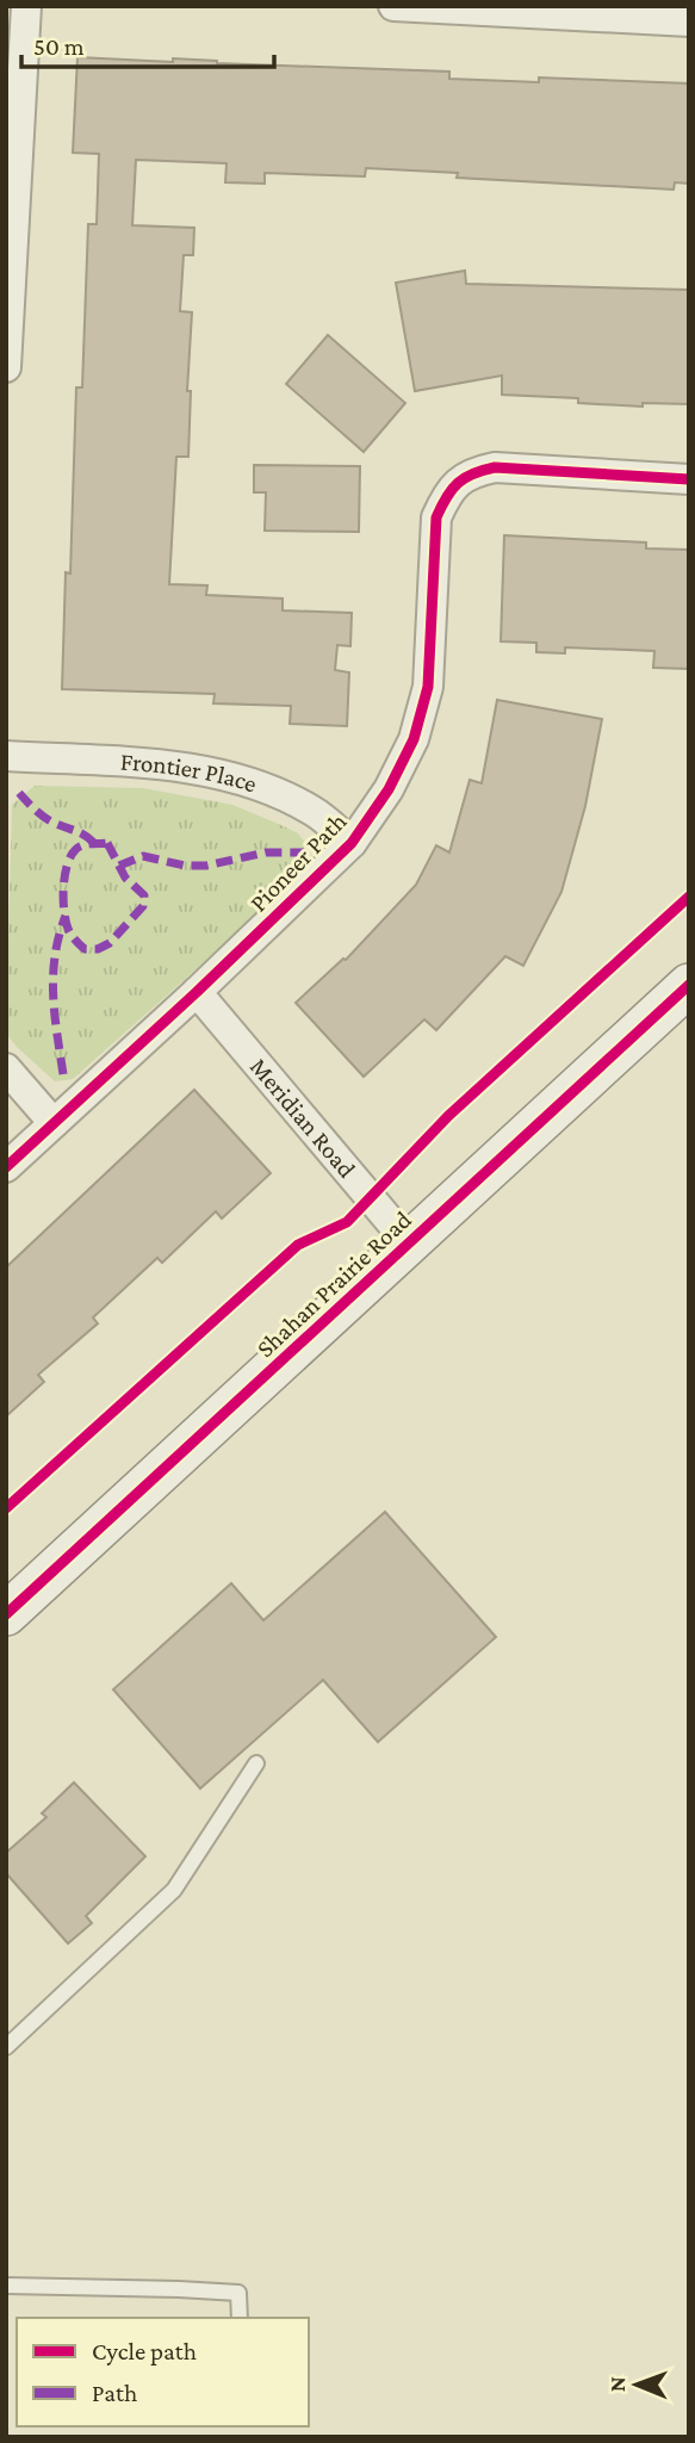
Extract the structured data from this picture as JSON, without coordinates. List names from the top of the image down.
{
  "streets": {
    "street": [
      "Frontier Place",
      "Pioneer Path",
      "Meridian Road",
      "Shahan Prairie Road"
    ]
  },
  "crossings": [
    ["Frontier Place", "Pioneer Path"],
    ["Pioneer Path", "Meridian Road"],
    ["Meridian Road", "Shahan Prairie Road"]
  ],
  "legend": ["Cycle path", "Path"],
  "scale_bar": "50 m",
  "north": "left"
}
